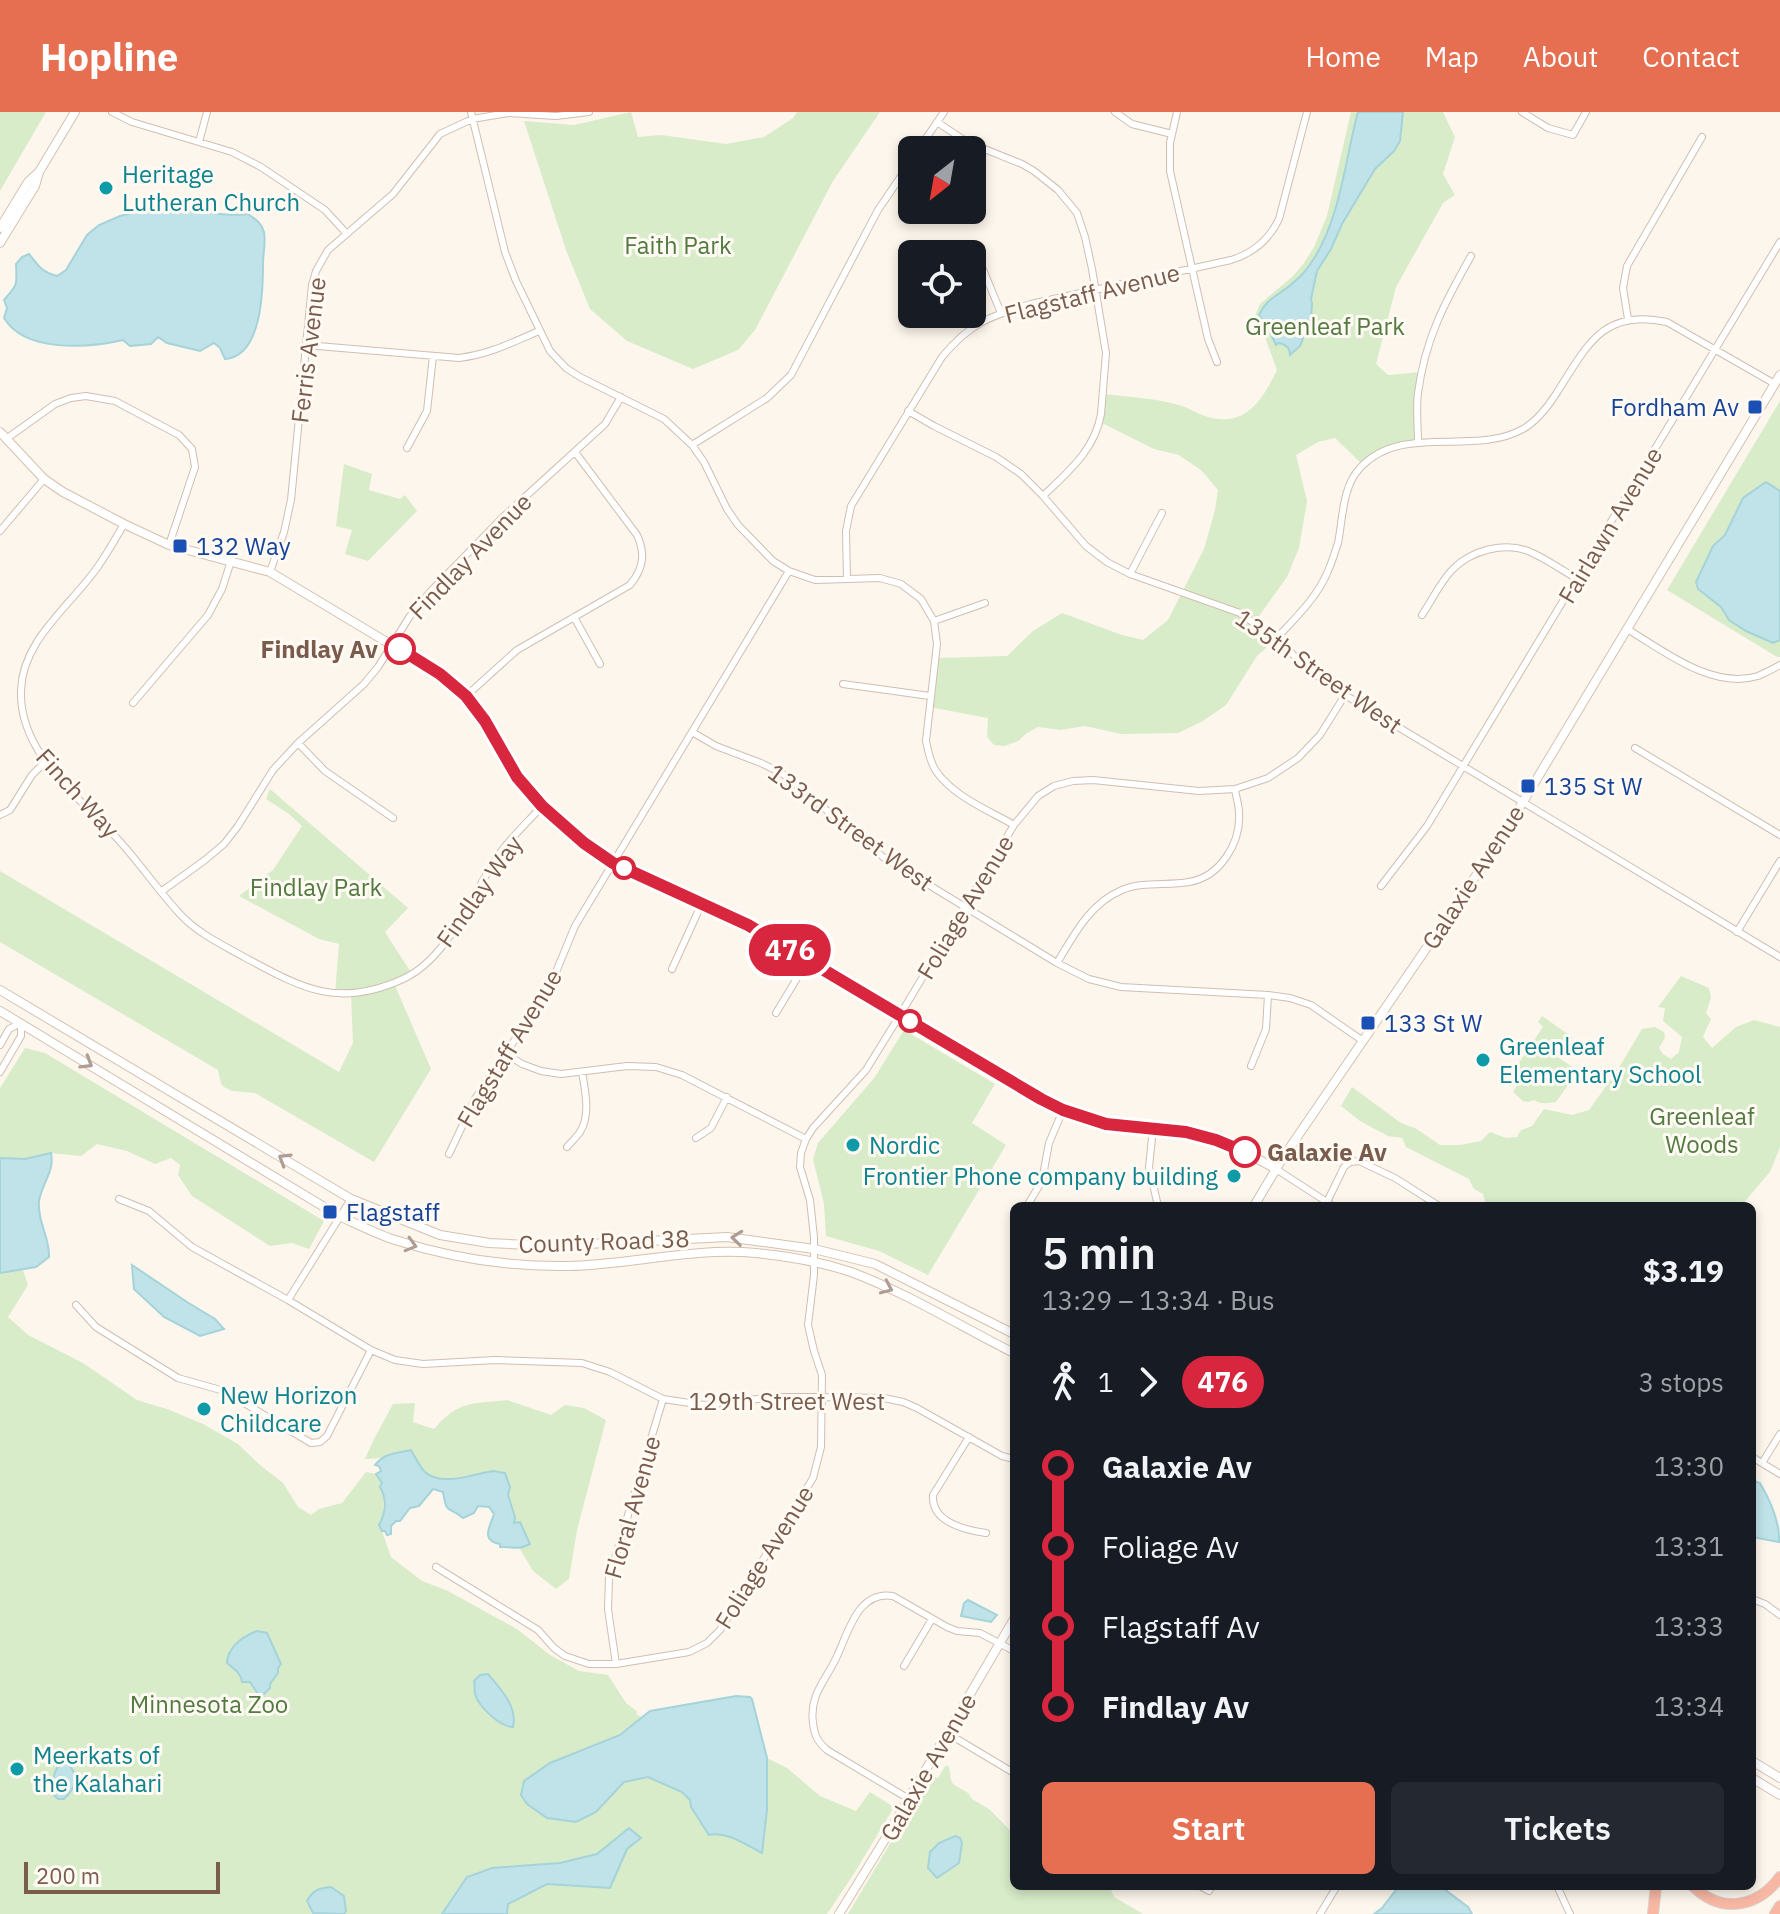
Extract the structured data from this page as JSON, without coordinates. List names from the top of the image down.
{
  "streets": {
    "street": [
      "Flagstaff Avenue",
      "Ferris Avenue",
      "Fairlawn Avenue",
      "Findlay Avenue",
      "135th Street West",
      "Finch Way",
      "133rd Street West",
      "Galaxie Avenue",
      "Findlay Way",
      "Foliage Avenue",
      "County Road 38",
      "129th Street West",
      "Floral Avenue"
    ]
  },
  "crossings": [
    ["Flagstaff Avenue", "135th Street West"],
    ["Flagstaff Avenue", "133rd Street West"],
    ["Fairlawn Avenue", "135th Street West"],
    ["Findlay Avenue", "Finch Way"],
    ["Findlay Avenue", "Findlay Way"],
    ["135th Street West", "Galaxie Avenue"],
    ["135th Street West", "Foliage Avenue"],
    ["Finch Way", "Findlay Way"],
    ["133rd Street West", "Galaxie Avenue"],
    ["133rd Street West", "Foliage Avenue"],
    ["Foliage Avenue", "County Road 38"],
    ["Foliage Avenue", "129th Street West"],
    ["Foliage Avenue", "Floral Avenue"],
    ["129th Street West", "Floral Avenue"]
  ],
  "parks": [
    "Faith Park",
    "Greenleaf Park",
    "Findlay Park",
    "Greenleaf Woods",
    "Minnesota Zoo"
  ],
  "places": {
    "other": [
      "Heritage Lutheran Church",
      "Findlay Av",
      "Greenleaf Elementary School",
      "Nordic",
      "Galaxie Av",
      "Frontier Phone company building",
      "New Horizon Childcare",
      "Meerkats of the Kalahari"
    ],
    "transit": [
      "Fordham Av",
      "132 Way",
      "135 St W",
      "133 St W",
      "Flagstaff"
    ]
  },
  "lines": ["bus line 476"],
  "scale_bar": "200 m",
  "north": "bottom left",
  "page": {
    "header": "Hopline",
    "nav": [
      "Home",
      "Map",
      "About",
      "Contact"
    ],
    "on_map": "476",
    "heading": ["5 min", "13:29 – 13:34 · Bus", "$3.19"],
    "legs": ["1", "476", "3 stops"],
    "list": [
      {
        "name": "Galaxie Av",
        "value": "13:30"
      },
      {
        "name": "Foliage Av",
        "value": "13:31"
      },
      {
        "name": "Flagstaff Av",
        "value": "13:33"
      },
      {
        "name": "Findlay Av",
        "value": "13:34"
      }
    ],
    "buttons": ["Start", "Tickets"],
    "scale": "200 m"
  }
}
